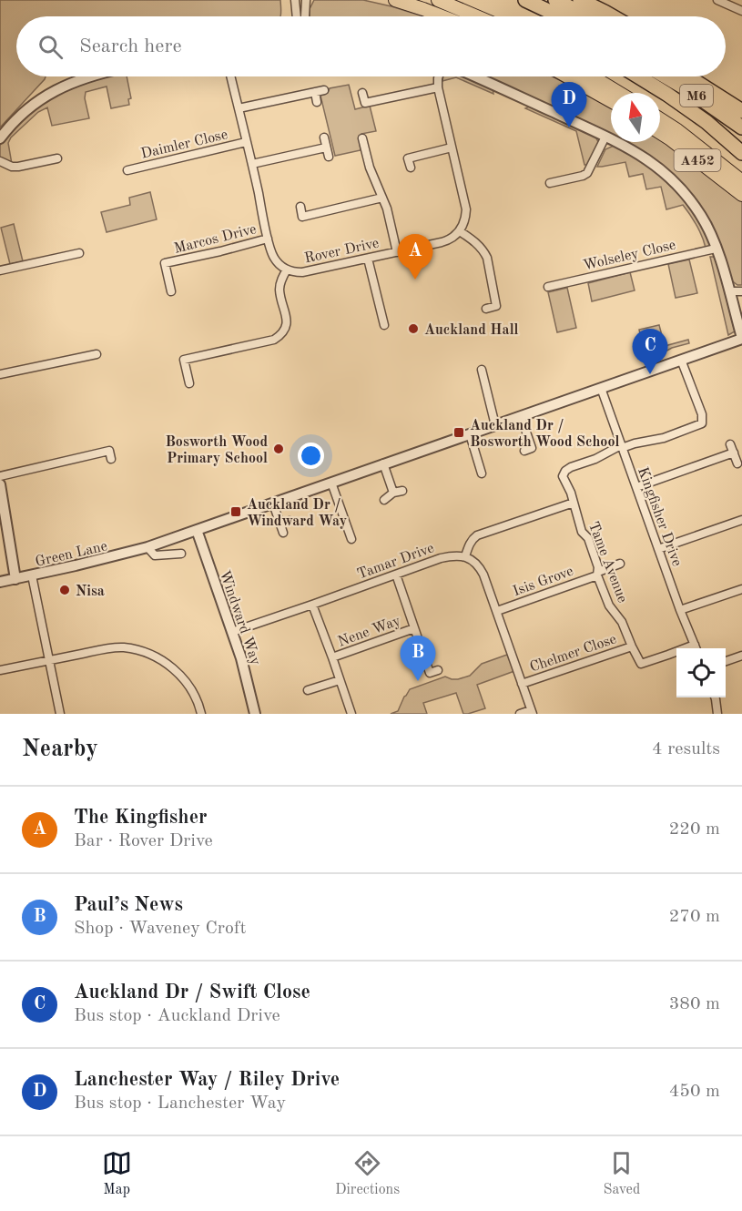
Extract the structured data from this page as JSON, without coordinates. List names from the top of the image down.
{
  "streets": {
    "highway": ["M6", "A452"],
    "street": [
      "Daimler Close",
      "Marcos Drive",
      "Rover Drive",
      "Wolseley Close",
      "Kingfisher Drive",
      "Green Lane",
      "Tamar Drive",
      "Tame Avenue",
      "Isis Grove",
      "Windward Way",
      "Nene Way",
      "Chelmer Close"
    ]
  },
  "crossings": [
    ["Daimler Close", "Rover Drive"],
    ["Marcos Drive", "Rover Drive"],
    ["Kingfisher Drive", "Green Lane"],
    ["Kingfisher Drive", "Tame Avenue"],
    ["Green Lane", "Windward Way"],
    ["Tamar Drive", "Windward Way"],
    ["Tame Avenue", "Isis Grove"],
    ["Tame Avenue", "Chelmer Close"]
  ],
  "places": {
    "other": ["Auckland Hall", "Bosworth Wood Primary School", "Nisa"],
    "transit": ["Auckland Dr / Bosworth Wood School", "Auckland Dr / Windward Way"]
  },
  "north": "top",
  "page": {
    "search": "Search here",
    "pins": [
      "D",
      "A",
      "C",
      "B"
    ],
    "heading": ["Nearby", "4 results"],
    "list": [
      {
        "mark": "A",
        "name": "The Kingfisher",
        "note": "Bar · Rover Drive",
        "value": "220 m"
      },
      {
        "mark": "B",
        "name": "Paul’s News",
        "note": "Shop · Waveney Croft",
        "value": "270 m"
      },
      {
        "mark": "C",
        "name": "Auckland Dr / Swift Close",
        "note": "Bus stop · Auckland Drive",
        "value": "380 m"
      },
      {
        "mark": "D",
        "name": "Lanchester Way / Riley Drive",
        "note": "Bus stop · Lanchester Way",
        "value": "450 m"
      }
    ],
    "nav": ["Map", "Directions", "Saved"]
  }
}
